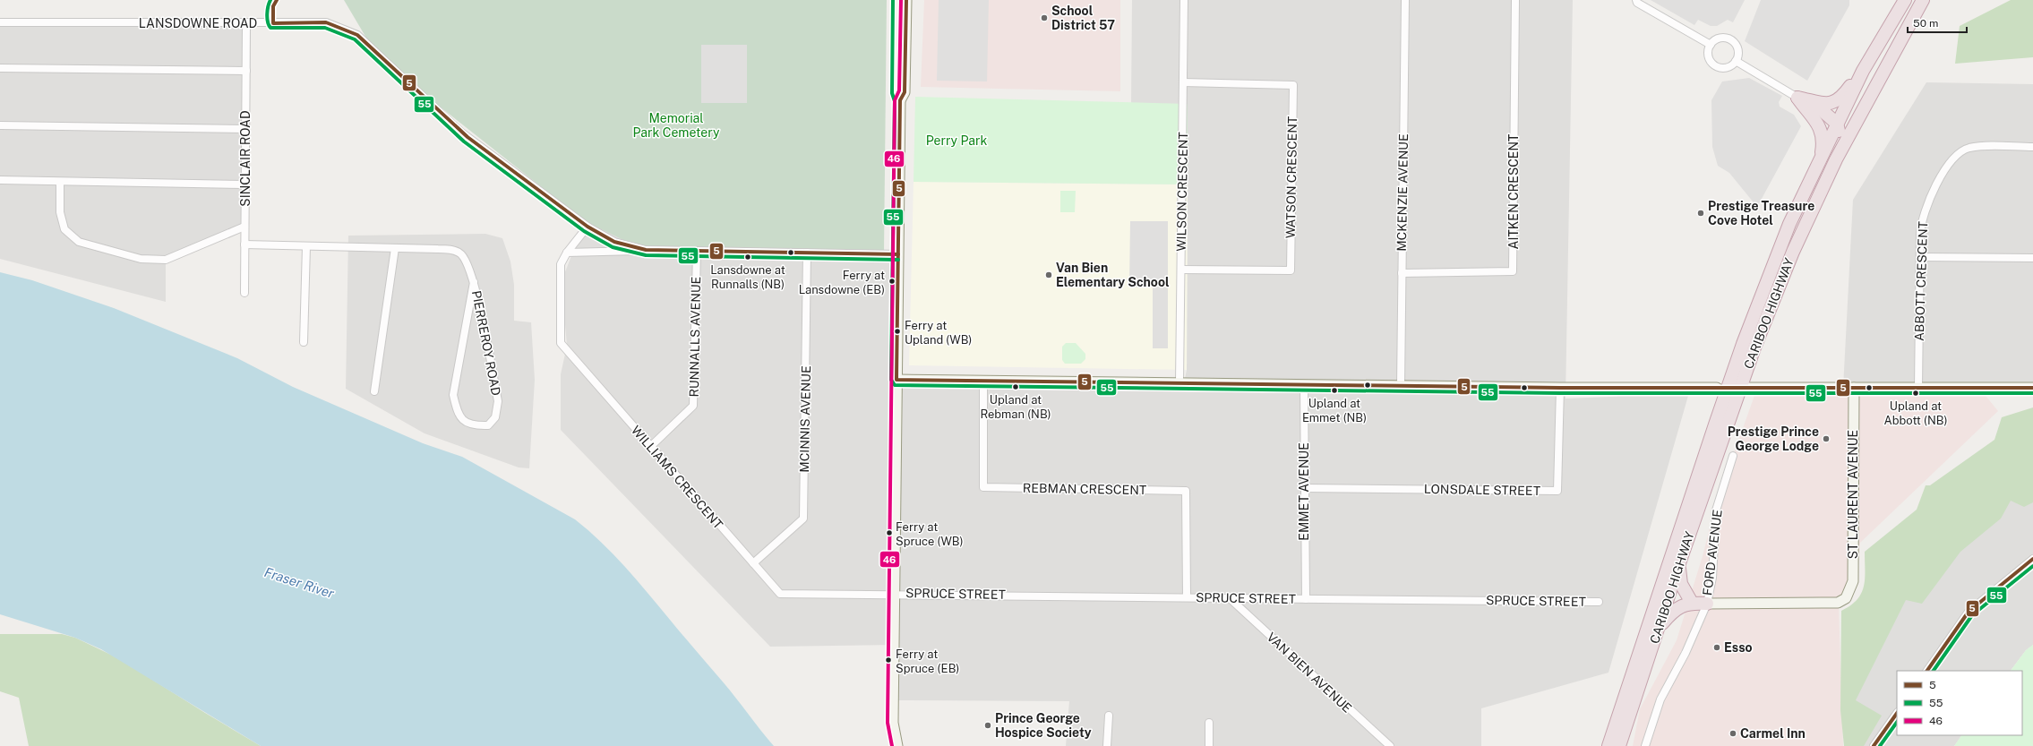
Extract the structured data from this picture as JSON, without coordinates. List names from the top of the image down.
{
  "streets": {
    "highway": ["CARIBOO HIGHWAY"],
    "street": [
      "LANSDOWNE ROAD",
      "SINCLAIR ROAD",
      "WATSON CRESCENT",
      "WILSON CRESCENT",
      "AITKEN CRESCENT",
      "MCKENZIE AVENUE",
      "ABBOTT CRESCENT",
      "RUNNALLS AVENUE",
      "PIERREROY ROAD",
      "MCINNIS AVENUE",
      "WILLIAMS CRESCENT",
      "REBMAN CRESCENT",
      "LONSDALE STREET",
      "EMMET AVENUE",
      "ST LAURENT AVENUE",
      "FORD AVENUE",
      "SPRUCE STREET",
      "VAN BIEN AVENUE"
    ]
  },
  "crossings": [
    ["LANSDOWNE ROAD", "SINCLAIR ROAD"],
    ["LANSDOWNE ROAD", "RUNNALLS AVENUE"],
    ["LANSDOWNE ROAD", "MCINNIS AVENUE"],
    ["LANSDOWNE ROAD", "WILLIAMS CRESCENT"],
    ["SINCLAIR ROAD", "PIERREROY ROAD"],
    ["WATSON CRESCENT", "WILSON CRESCENT"],
    ["AITKEN CRESCENT", "MCKENZIE AVENUE"],
    ["RUNNALLS AVENUE", "WILLIAMS CRESCENT"],
    ["MCINNIS AVENUE", "WILLIAMS CRESCENT"],
    ["WILLIAMS CRESCENT", "SPRUCE STREET"],
    ["REBMAN CRESCENT", "SPRUCE STREET"],
    ["LONSDALE STREET", "EMMET AVENUE"],
    ["EMMET AVENUE", "SPRUCE STREET"],
    ["ST LAURENT AVENUE", "FORD AVENUE"],
    ["SPRUCE STREET", "VAN BIEN AVENUE"]
  ],
  "water": ["Fraser River"],
  "parks": ["Memorial Park Cemetery", "Perry Park"],
  "places": [
    "School District 57",
    "Prestige Treasure Cove Hotel",
    "Lansdowne at Runnalls (NB)",
    "Van Bien Elementary School",
    "Ferry at Lansdowne (EB)",
    "Ferry at Upland (WB)",
    "Upland at Rebman (NB)",
    "Upland at Emmet (NB)",
    "Upland at Abbott (NB)",
    "Prestige Prince George Lodge",
    "Ferry at Spruce (WB)",
    "Esso",
    "Ferry at Spruce (EB)",
    "Prince George Hospice Society",
    "Carmel Inn"
  ],
  "lines": ["transit line 5", "transit line 55", "transit line 46"],
  "legend": ["5", "55", "46"],
  "scale_bar": "50 m"
}
